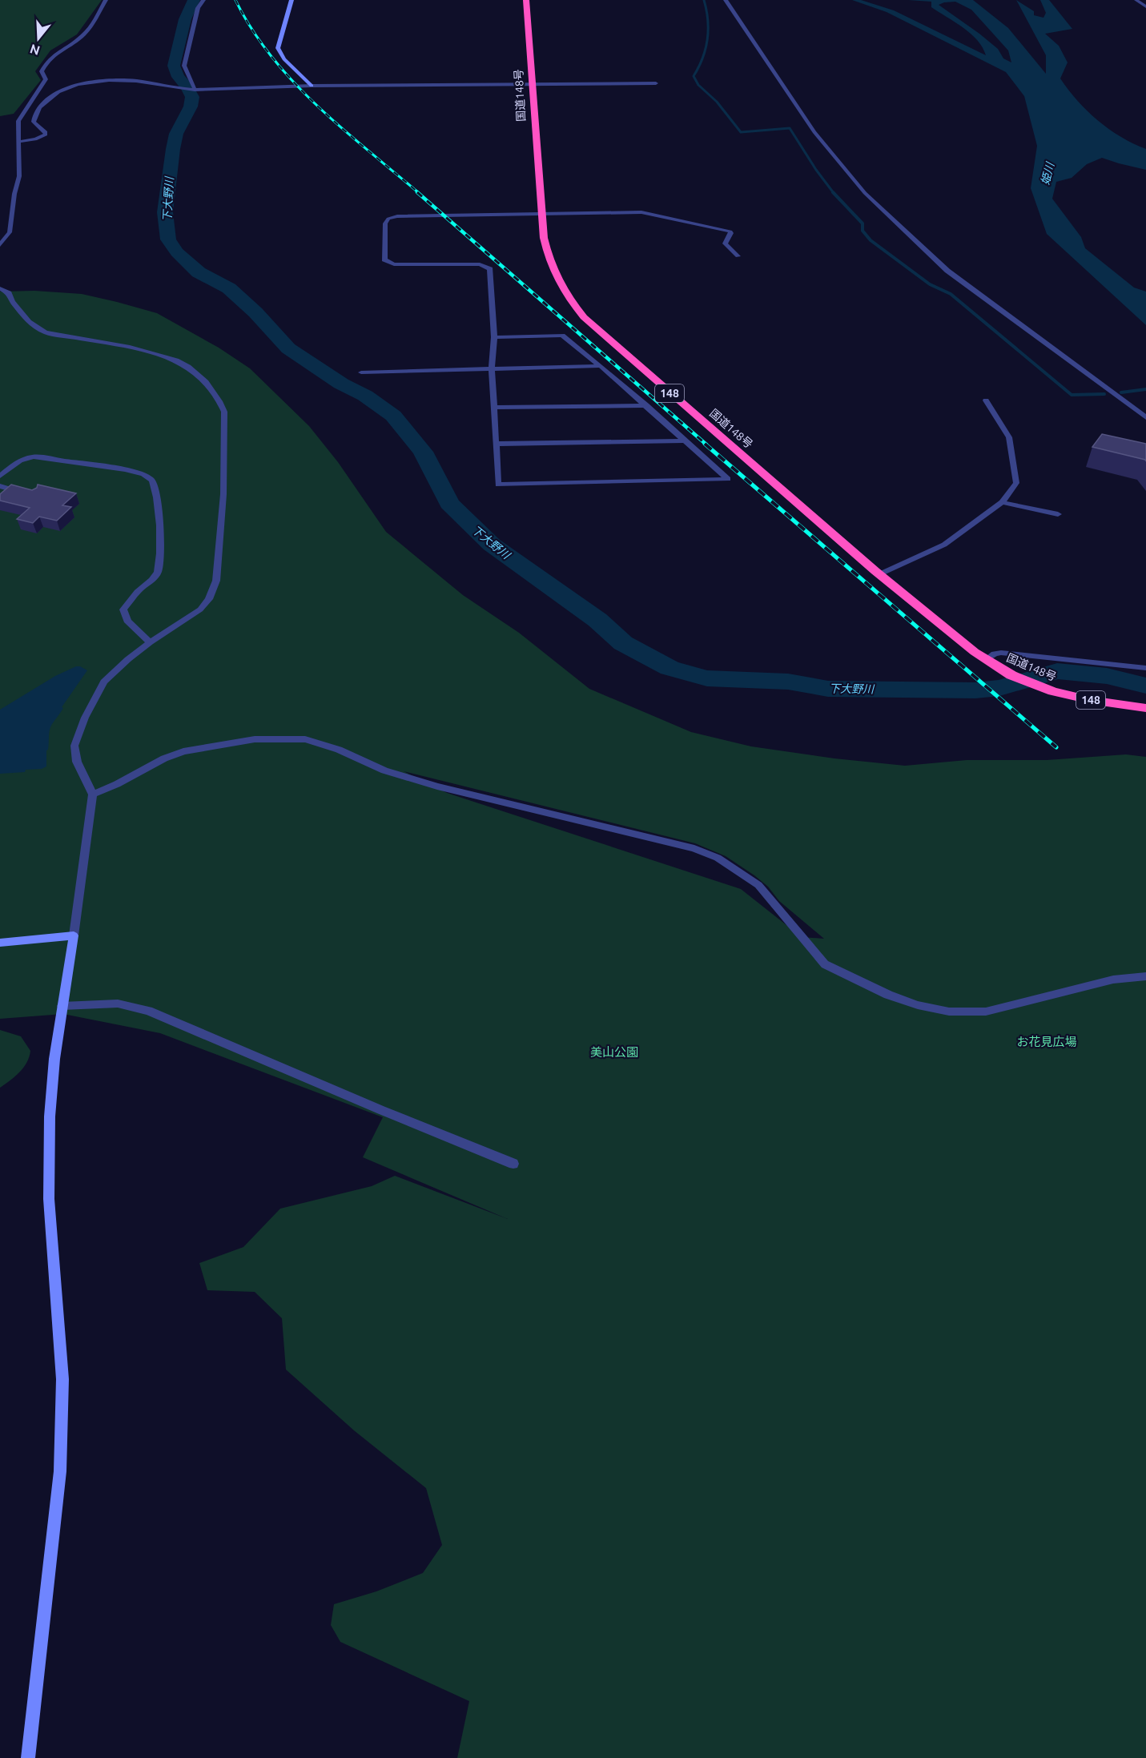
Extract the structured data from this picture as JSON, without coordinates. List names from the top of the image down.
{
  "streets": {
    "highway": ["国道148号", "148"]
  },
  "water": ["姫川", "下大野川"],
  "parks": ["お花見広場", "美山公園"],
  "north": "bottom"
}
